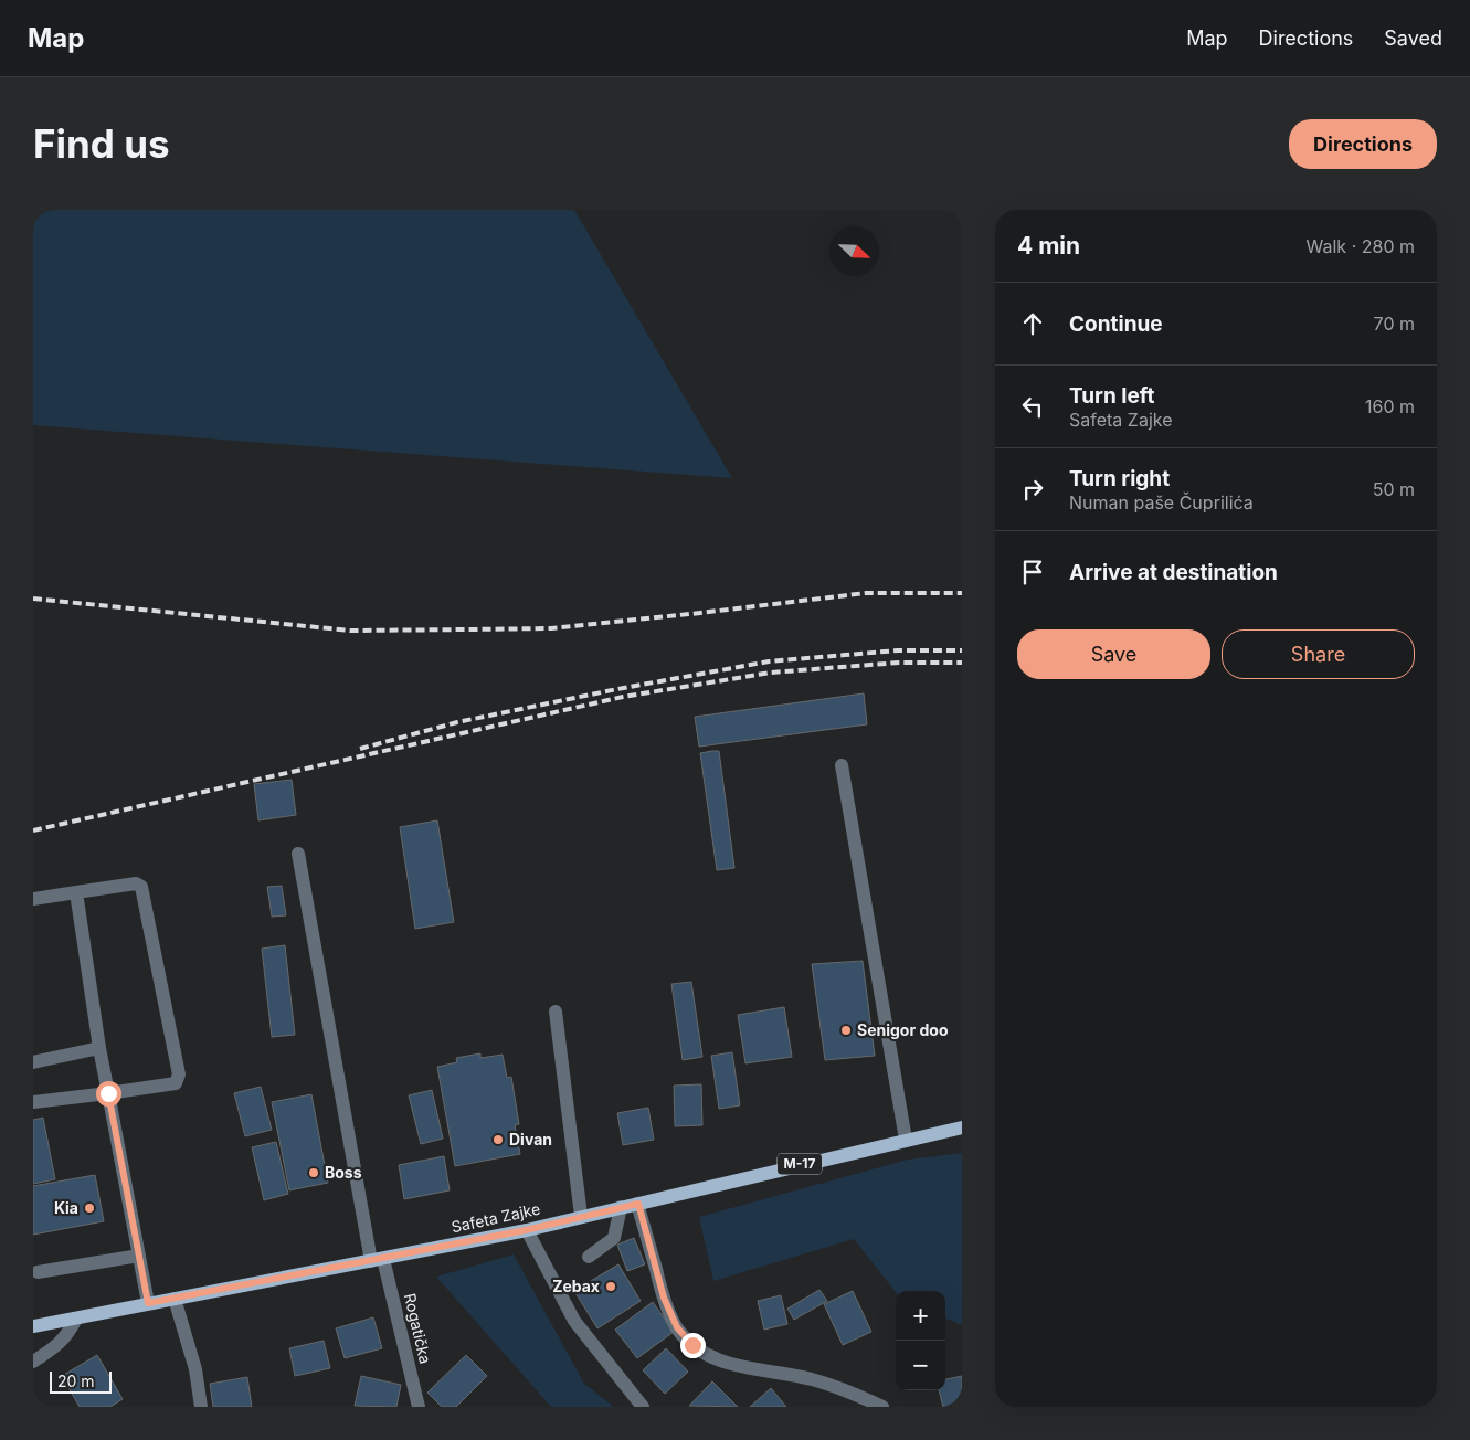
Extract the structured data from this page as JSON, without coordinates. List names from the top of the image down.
{
  "streets": {
    "main road": ["M-17", "Safeta Zajke"],
    "street": ["Rogatička"]
  },
  "crossings": [
    ["Safeta Zajke", "Rogatička"]
  ],
  "places": [
    "Senigor doo",
    "Divan",
    "Boss",
    "Kia",
    "Zebax"
  ],
  "scale_bar": "20 m",
  "north": "bottom right",
  "page": {
    "header": "Map",
    "nav": ["Map", "Directions", "Saved"],
    "buttons": [
      "Directions",
      ["Save", "Share"]
    ],
    "title": "Find us",
    "heading": ["4 min", "Walk · 280 m"],
    "list": [
      ["Continue", "70 m"],
      ["Turn left", "Safeta Zajke", "160 m"],
      ["Turn right", "Numan paše Čuprilića", "50 m"],
      "Arrive at destination"
    ],
    "map_buttons": ["+", "−"],
    "scale": "20 m"
  }
}
